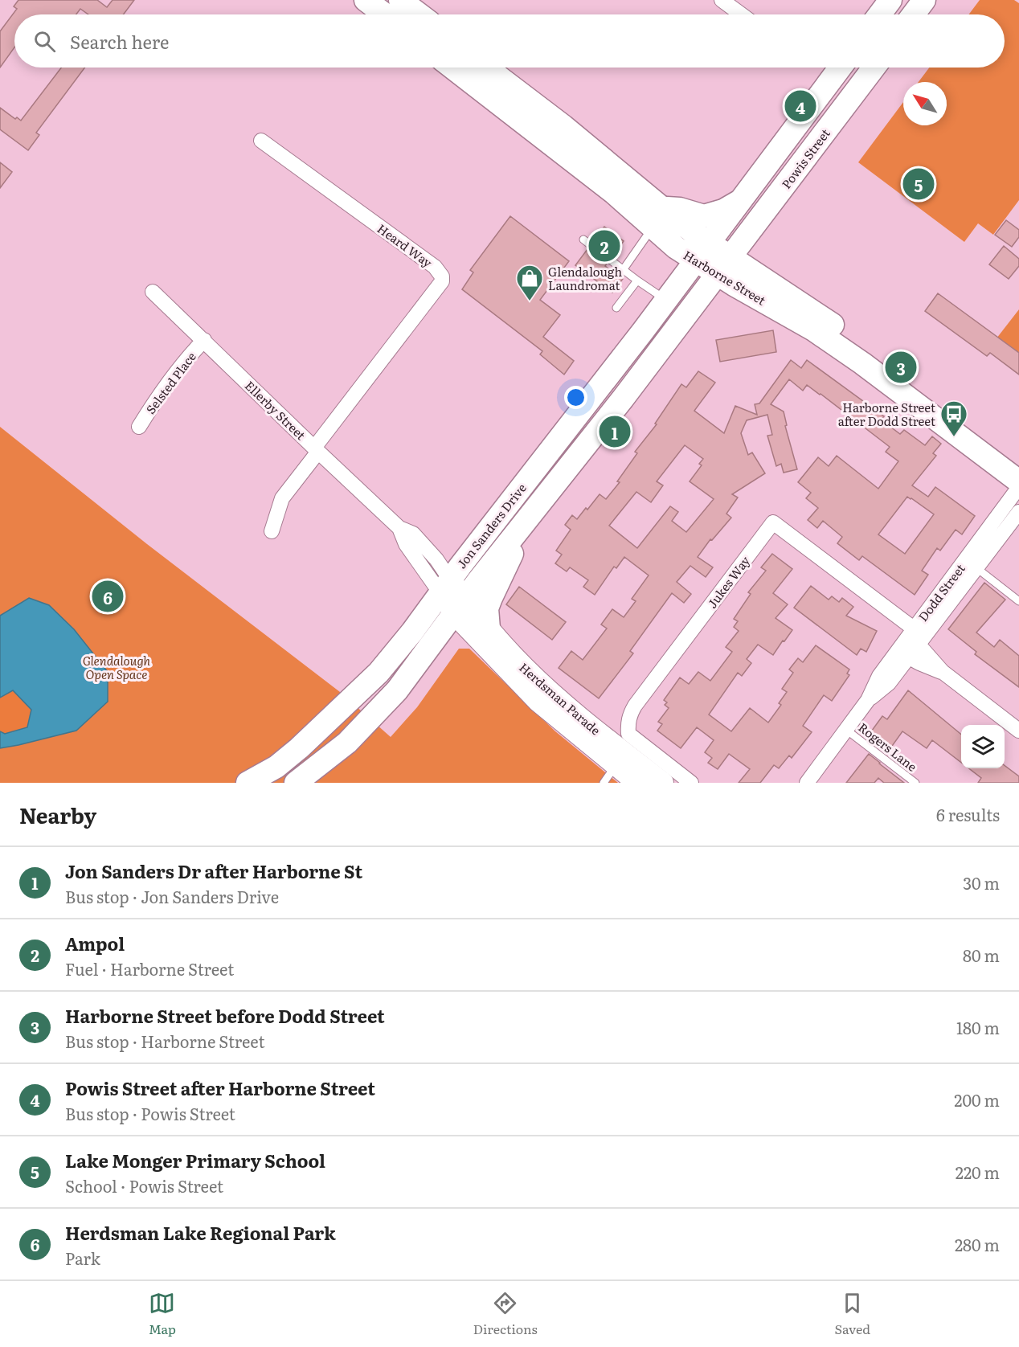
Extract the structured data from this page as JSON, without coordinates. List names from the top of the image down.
{
  "streets": {
    "main road": [
      "Powis Street",
      "Harborne Street",
      "Jon Sanders Drive",
      "Herdsman Parade"
    ],
    "street": [
      "Heard Way",
      "Selsted Place",
      "Ellerby Street",
      "Jukes Way",
      "Dodd Street"
    ],
    "lane": ["Rogers Lane"]
  },
  "crossings": [
    ["Powis Street", "Harborne Street"],
    ["Powis Street", "Jon Sanders Drive"],
    ["Heard Way", "Ellerby Street"],
    ["Harborne Street", "Jon Sanders Drive"],
    ["Selsted Place", "Ellerby Street"],
    ["Ellerby Street", "Jon Sanders Drive"],
    ["Ellerby Street", "Herdsman Parade"],
    ["Jon Sanders Drive", "Herdsman Parade"],
    ["Jukes Way", "Dodd Street"],
    ["Dodd Street", "Rogers Lane"]
  ],
  "parks": ["Glendalough Open Space"],
  "places": {
    "shop": ["Glendalough Laundromat"],
    "bus stop": ["Harborne Street after Dodd Street"]
  },
  "north": "top left",
  "page": {
    "search": "Search here",
    "pins": [
      "4",
      "5",
      "2",
      "3",
      "1",
      "6"
    ],
    "heading": ["Nearby", "6 results"],
    "list": [
      {
        "mark": "1",
        "name": "Jon Sanders Dr after Harborne St",
        "note": "Bus stop · Jon Sanders Drive",
        "value": "30 m"
      },
      {
        "mark": "2",
        "name": "Ampol",
        "note": "Fuel · Harborne Street",
        "value": "80 m"
      },
      {
        "mark": "3",
        "name": "Harborne Street before Dodd Street",
        "note": "Bus stop · Harborne Street",
        "value": "180 m"
      },
      {
        "mark": "4",
        "name": "Powis Street after Harborne Street",
        "note": "Bus stop · Powis Street",
        "value": "200 m"
      },
      {
        "mark": "5",
        "name": "Lake Monger Primary School",
        "note": "School · Powis Street",
        "value": "220 m"
      },
      {
        "mark": "6",
        "name": "Herdsman Lake Regional Park",
        "note": "Park",
        "value": "280 m"
      }
    ],
    "nav": ["Map", "Directions", "Saved"]
  }
}
